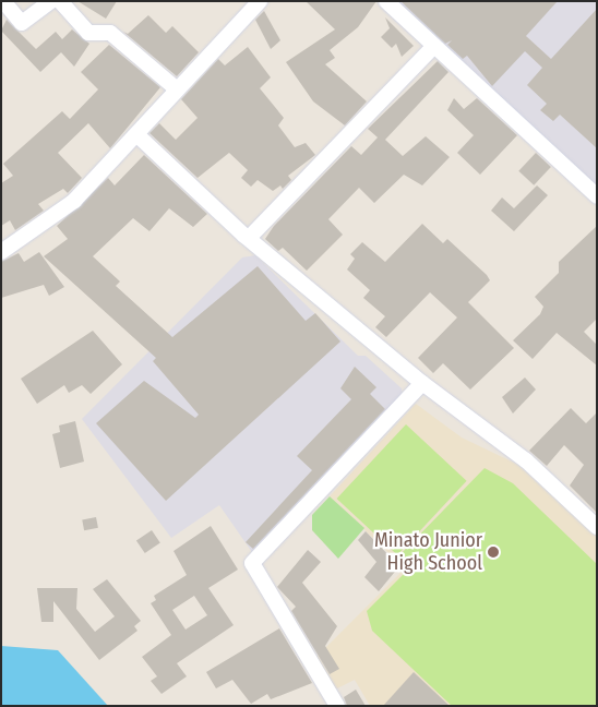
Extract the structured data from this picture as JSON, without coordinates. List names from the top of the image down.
{
  "places": ["Minato Junior High School"]
}
